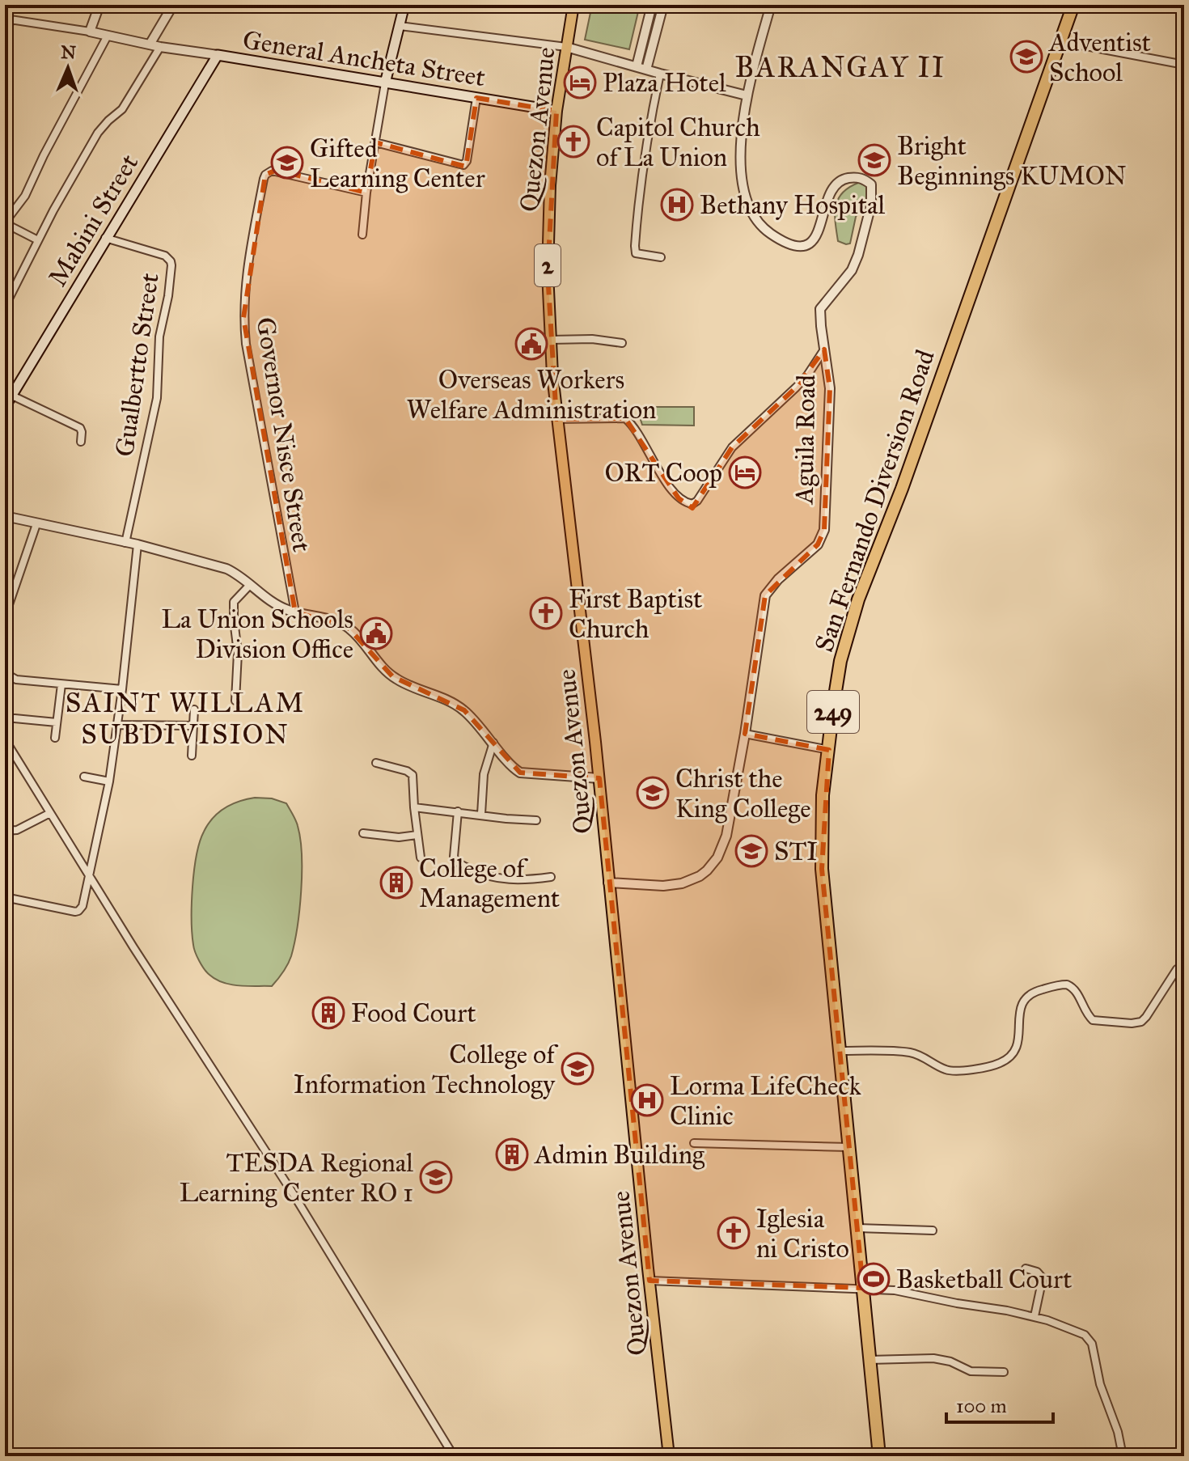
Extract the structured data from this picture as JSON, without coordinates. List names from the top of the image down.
{
  "streets": {
    "highway": ["San Fernando Diversion Road", "249"],
    "main road": [
      "General Ancheta Street",
      "Quezon Avenue",
      "Mabini Street",
      "2"
    ],
    "street": ["Gualbertto Street", "Governor Nisce Street", "Aguila Road"]
  },
  "crossings": [
    ["General Ancheta Street", "Quezon Avenue"],
    ["General Ancheta Street", "Mabini Street"],
    ["Quezon Avenue", "Aguila Road"],
    ["Mabini Street", "Gualbertto Street"]
  ],
  "districts": ["BARANGAY II", "SAINT WILLAM SUBDIVISION"],
  "places": {
    "school or university": [
      "Adventist School",
      "Bright Beginnings KUMON",
      "Gifted Learning Center",
      "Christ the King College",
      "STI",
      "College of Information Technology",
      "TESDA Regional Learning Center RO 1"
    ],
    "hotel": ["Plaza Hotel", "ORT Coop"],
    "church": ["Capitol Church of La Union", "First Baptist Church", "Iglesia ni Cristo"],
    "hospital": ["Bethany Hospital", "Lorma LifeCheck Clinic"],
    "public building": ["Overseas Workers Welfare Administration", "La Union Schools Division Office"],
    "building": ["College of Management", "Food Court", "Admin Building"],
    "sports": ["Basketball Court"]
  },
  "scale_bar": "100 m",
  "north": "top"
}
